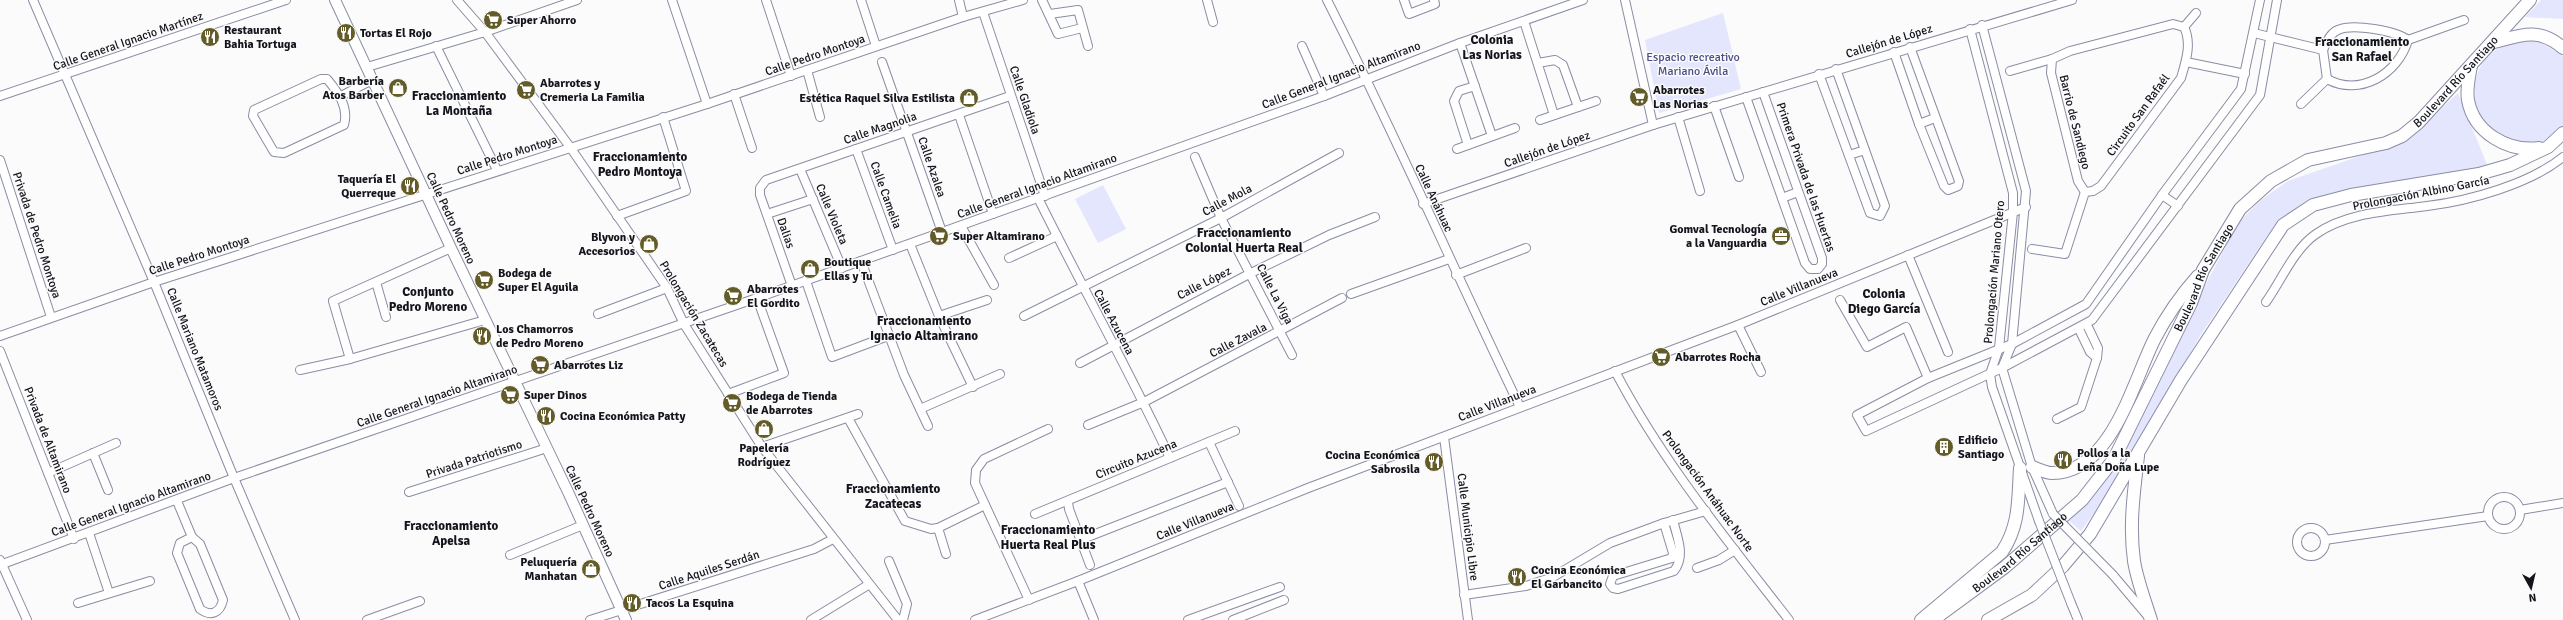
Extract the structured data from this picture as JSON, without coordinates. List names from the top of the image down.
{
  "streets": {
    "main road": ["Boulevard Río Santiago"],
    "street": [
      "Calle General Ignacio Martínez",
      "Callejón de López",
      "Calle Pedro Montoya",
      "Calle General Ignacio Altamirano",
      "Calle Gladiola",
      "Circuito San Rafaél",
      "Barrio de Sandiego",
      "Calle Magnolia",
      "Calle Azalea",
      "Primera Privada de las Huertas",
      "Prolongación Albino García",
      "Calle Camelia",
      "Calle Anáhuac",
      "Calle Mola",
      "Calle Violeta",
      "Calle Pedro Moreno",
      "Dalias",
      "Privada de Pedro Montoya",
      "Prolongación Mariano Otero",
      "Calle López",
      "Calle Villanueva",
      "Calle La Viga",
      "Prolongación Zacatecas",
      "Calle Azucena",
      "Calle Zavala",
      "Calle Mariano Matamoros",
      "Privada de Altamirano",
      "Privada Patriotismo",
      "Circuito Azucena",
      "Prolongación Anáhuac Norte",
      "Calle Municipio Libre",
      "Calle Aquiles Serdán"
    ]
  },
  "crossings": [
    ["Calle General Ignacio Martínez", "Calle Mariano Matamoros"],
    ["Callejón de López", "Primera Privada de las Huertas"],
    ["Callejón de López", "Calle Anáhuac"],
    ["Callejón de López", "Prolongación Mariano Otero"],
    ["Calle Pedro Montoya", "Calle Gladiola"],
    ["Calle Pedro Montoya", "Calle Pedro Moreno"],
    ["Calle Pedro Montoya", "Privada de Pedro Montoya"],
    ["Calle Pedro Montoya", "Prolongación Zacatecas"],
    ["Calle Pedro Montoya", "Calle Mariano Matamoros"],
    ["Calle General Ignacio Altamirano", "Calle Gladiola"],
    ["Calle General Ignacio Altamirano", "Calle Azalea"],
    ["Calle General Ignacio Altamirano", "Calle Camelia"],
    ["Calle General Ignacio Altamirano", "Calle Anáhuac"],
    ["Calle General Ignacio Altamirano", "Calle Violeta"],
    ["Calle General Ignacio Altamirano", "Calle Pedro Moreno"],
    ["Calle General Ignacio Altamirano", "Dalias"],
    ["Calle General Ignacio Altamirano", "Prolongación Zacatecas"],
    ["Calle General Ignacio Altamirano", "Calle Azucena"],
    ["Calle General Ignacio Altamirano", "Calle Mariano Matamoros"],
    ["Calle General Ignacio Altamirano", "Privada de Altamirano"],
    ["Calle Gladiola", "Calle Magnolia"],
    ["Calle Gladiola", "Calle Azucena"],
    ["Circuito San Rafaél", "Barrio de Sandiego"],
    ["Calle Magnolia", "Calle Azalea"],
    ["Calle Magnolia", "Calle Camelia"],
    ["Calle Magnolia", "Calle Violeta"],
    ["Calle Magnolia", "Dalias"],
    ["Calle Anáhuac", "Calle Villanueva"],
    ["Calle Mola", "Calle La Viga"],
    ["Calle Mola", "Calle Azucena"],
    ["Calle Pedro Moreno", "Privada Patriotismo"],
    ["Calle Pedro Moreno", "Calle Aquiles Serdán"],
    ["Prolongación Mariano Otero", "Calle Villanueva"],
    ["Calle López", "Calle La Viga"],
    ["Calle López", "Calle Azucena"],
    ["Calle Villanueva", "Prolongación Anáhuac Norte"],
    ["Calle Villanueva", "Calle Municipio Libre"],
    ["Calle La Viga", "Calle Zavala"],
    ["Prolongación Zacatecas", "Calle Aquiles Serdán"],
    ["Calle Azucena", "Calle Zavala"],
    ["Calle Azucena", "Circuito Azucena"]
  ],
  "districts": [
    "Colonia Las Norias",
    "Fraccionamiento San Rafael",
    "Fraccionamiento La Montaña",
    "Fraccionamiento Pedro Montoya",
    "Fraccionamiento Colonial Huerta Real",
    "Conjunto Pedro Moreno",
    "Colonia Diego García",
    "Fraccionamiento Ignacio Altamirano",
    "Fraccionamiento Zacatecas",
    "Fraccionamiento Apelsa",
    "Fraccionamiento Huerta Real Plus"
  ],
  "parks": ["Espacio recreativo Mariano Ávila"],
  "places": {
    "supermarket": [
      "Super Ahorro",
      "Abarrotes y Cremeria La Familia",
      "Abarrotes Las Norias",
      "Super Altamirano",
      "Bodega de Super El Aguila",
      "Abarrotes El Gordito",
      "Abarrotes Rocha",
      "Abarrotes Liz",
      "Super Dinos",
      "Bodega de Tienda de Abarrotes"
    ],
    "restaurant": [
      "Tortas El Rojo",
      "Restaurant Bahia Tortuga",
      "Taquería El Querreque",
      "Los Chamorros de Pedro Moreno",
      "Cocina Económica Patty",
      "Pollos a la Leña Doña Lupe",
      "Cocina Económica Sabrosila",
      "Cocina Económica El Garbancito",
      "Tacos La Esquina"
    ],
    "shop": [
      "Barbería Atos Barber",
      "Estética Raquel Silva Estilista",
      "Blyvon y Accesorios",
      "Boutique Ellas y Tu",
      "Papelería Rodríguez",
      "Peluquería Manhatan"
    ],
    "office": ["Gomval Tecnología a la Vanguardia"],
    "building": ["Edificio Santiago"]
  },
  "north": "bottom"
}
